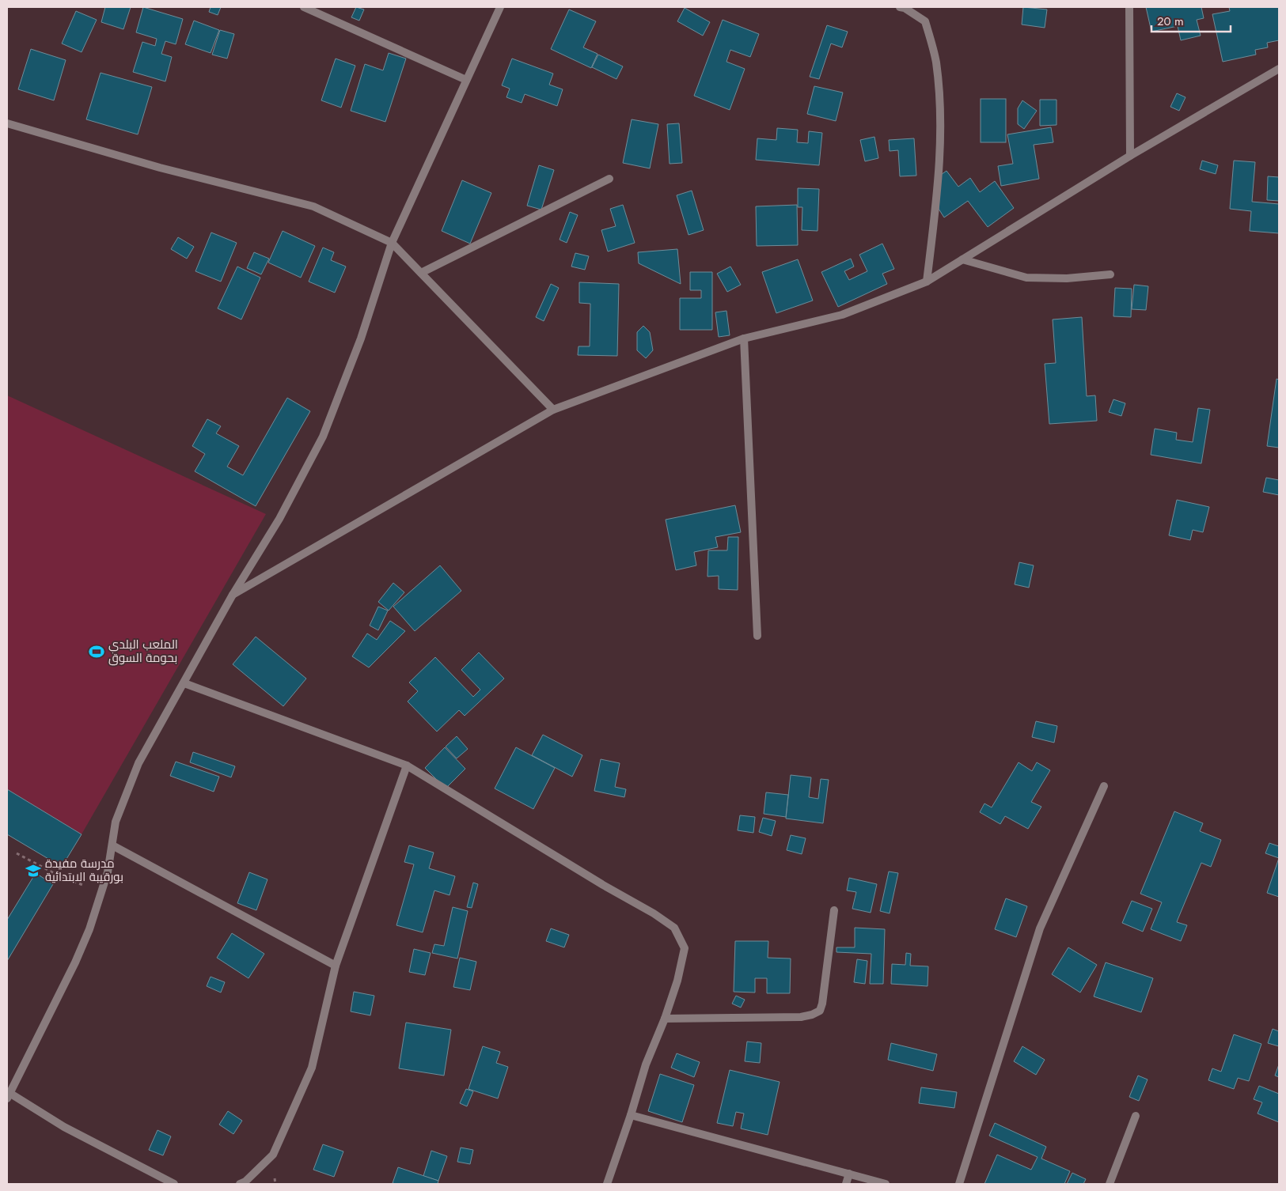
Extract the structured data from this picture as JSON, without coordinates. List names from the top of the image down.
{
  "places": {
    "sports": ["الملعب البلدي بحومة السوق"],
    "school or university": ["مدرسة مفيدة بورقيبة الابتدائية"]
  },
  "scale_bar": "20 m"
}
